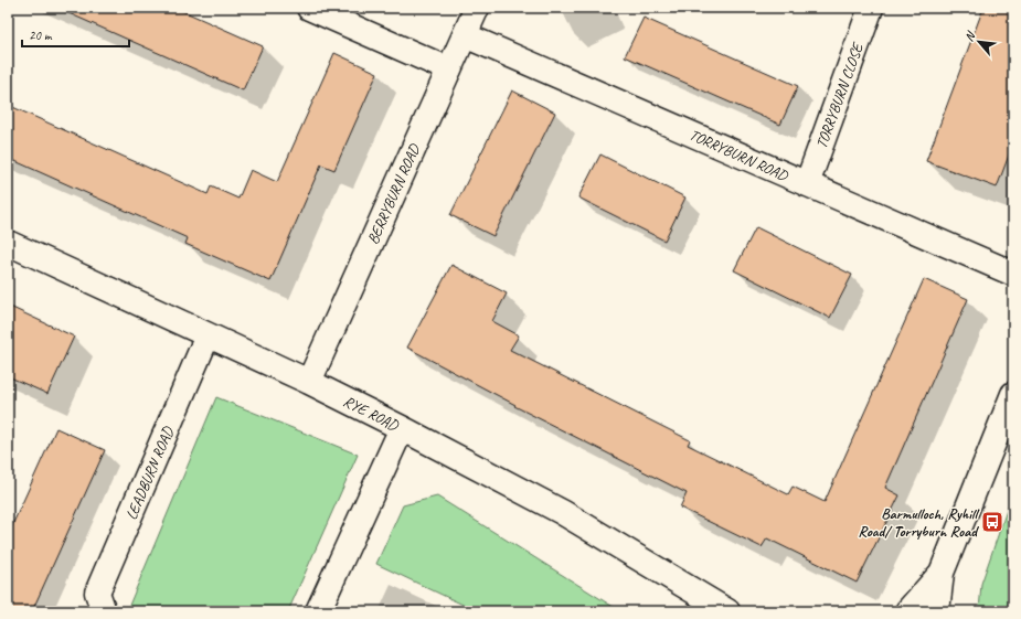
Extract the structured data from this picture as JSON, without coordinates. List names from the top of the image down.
{
  "streets": {
    "street": [
      "TORRYBURN CLOSE",
      "TORRYBURN ROAD",
      "BERRYBURN ROAD",
      "RYE ROAD",
      "LEADBURN ROAD"
    ]
  },
  "crossings": [
    ["TORRYBURN CLOSE", "TORRYBURN ROAD"],
    ["TORRYBURN ROAD", "BERRYBURN ROAD"],
    ["BERRYBURN ROAD", "RYE ROAD"],
    ["RYE ROAD", "LEADBURN ROAD"]
  ],
  "places": {
    "bus stop": ["Barmulloch, Ryhill Road/ Torryburn Road"]
  },
  "scale_bar": "20 m",
  "north": "top left"
}
